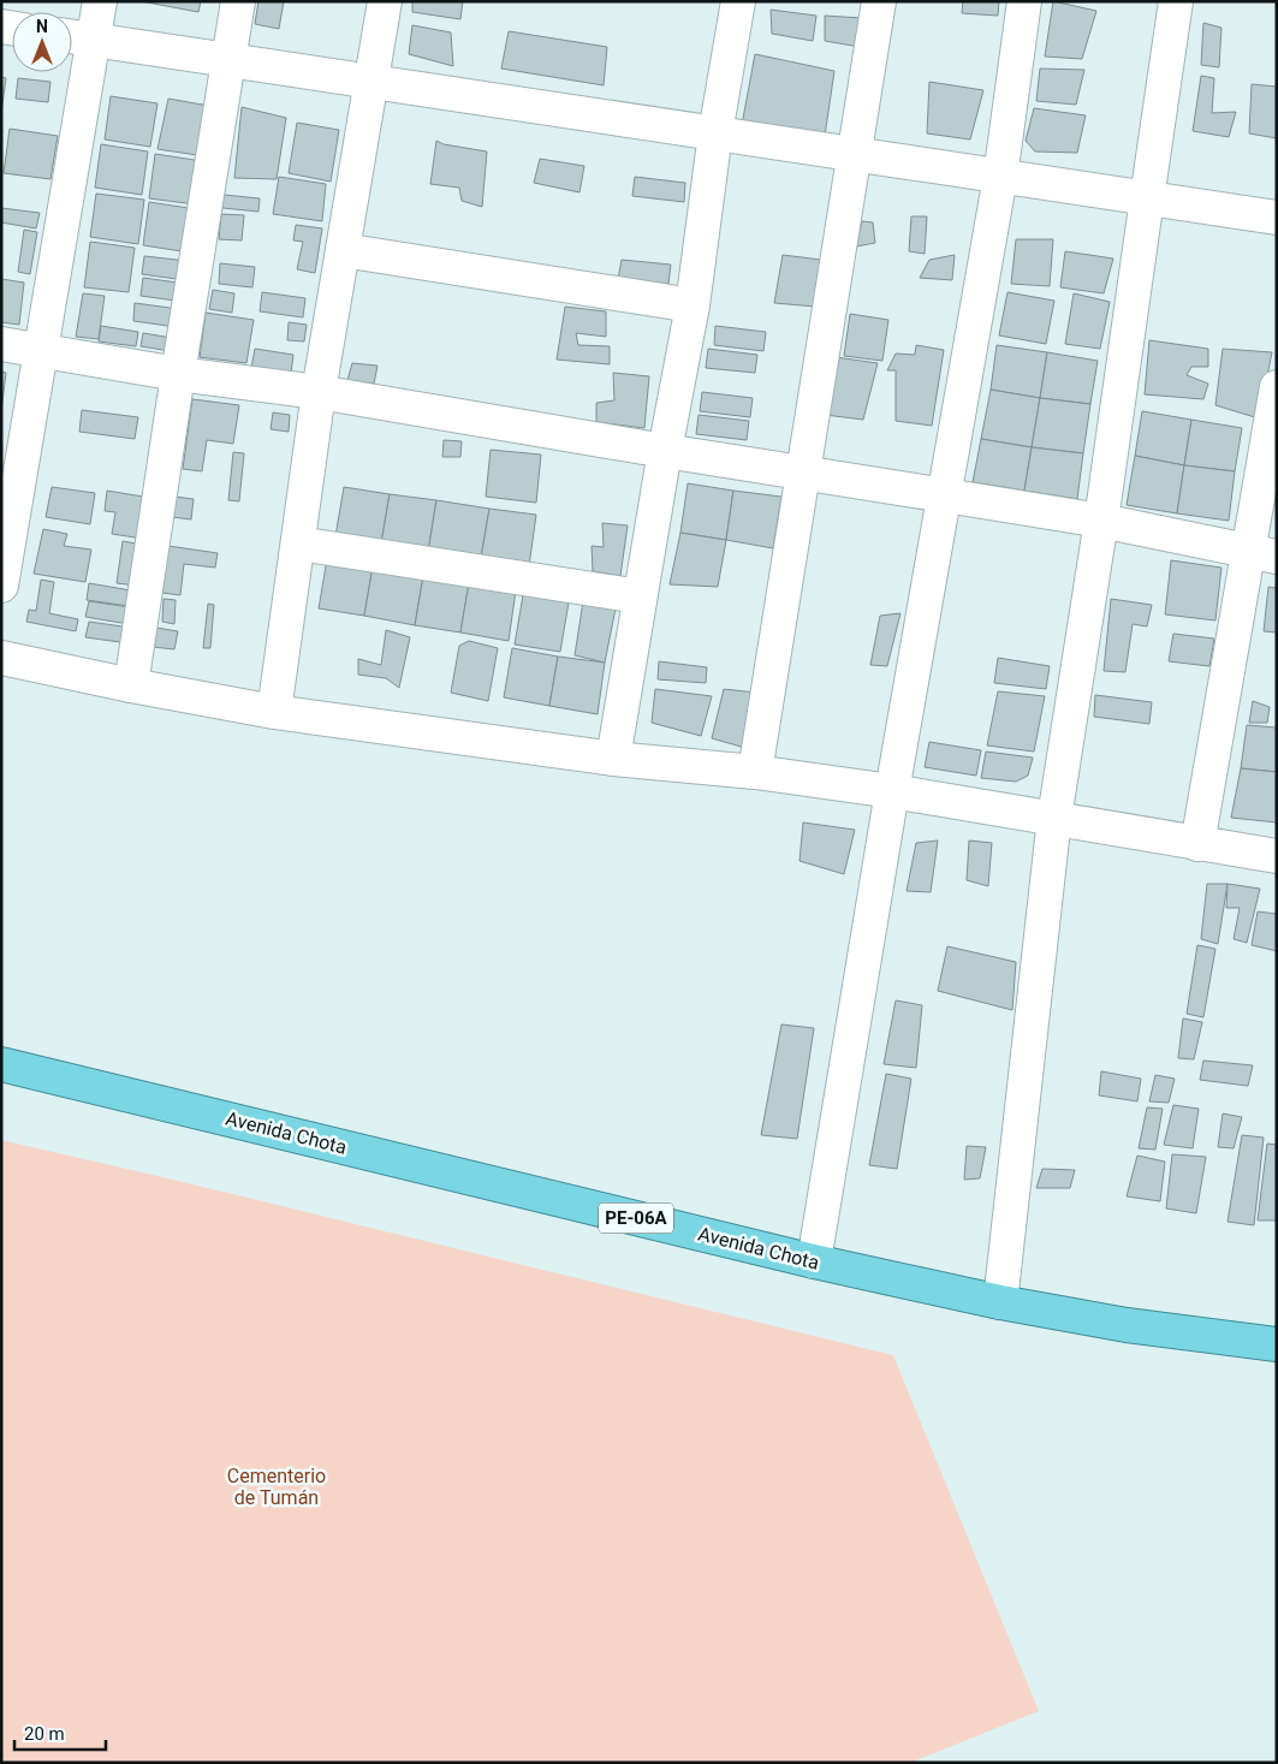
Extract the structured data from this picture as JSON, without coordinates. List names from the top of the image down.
{
  "streets": {
    "highway": ["Avenida Chota", "PE-06A"]
  },
  "parks": ["Cementerio de Tumán"],
  "scale_bar": "20 m",
  "north": "top"
}
